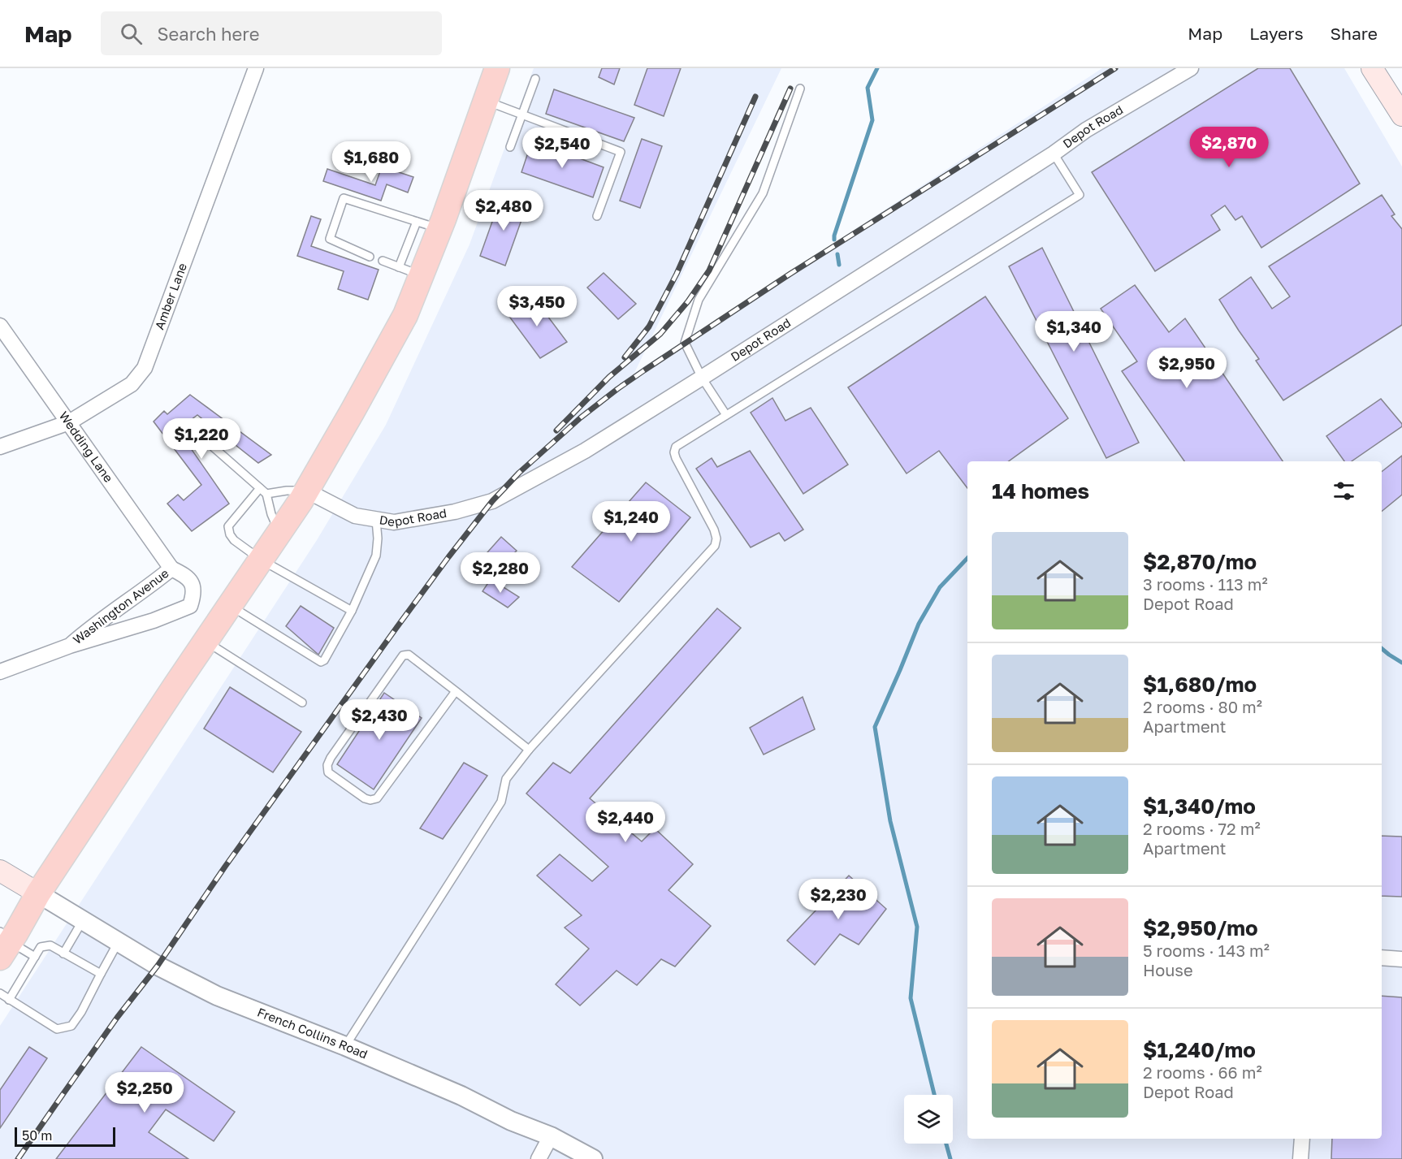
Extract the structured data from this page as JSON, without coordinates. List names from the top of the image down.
{
  "streets": {
    "street": [
      "Depot Road",
      "Amber Lane",
      "Wedding Lane",
      "Washington Avenue",
      "French Collins Road"
    ]
  },
  "crossings": [
    ["Amber Lane", "Wedding Lane"],
    ["Wedding Lane", "Washington Avenue"]
  ],
  "scale_bar": "50 m",
  "page": {
    "header": "Map",
    "search": "Search here",
    "nav": ["Map", "Layers", "Share"],
    "price": [
      "$2,870",
      "$2,540",
      "$1,680",
      "$2,480",
      "$3,450",
      "$1,340",
      "$2,950",
      "$1,220",
      "$1,240",
      "$2,280",
      "$2,430",
      "$2,440",
      "$2,230",
      "$2,250"
    ],
    "heading": "14 homes",
    "list": [
      {
        "name": "$2,870/mo",
        "note": "3 rooms · 113 m² · Depot Road"
      },
      {
        "name": "$1,680/mo",
        "note": "2 rooms · 80 m² · Apartment"
      },
      {
        "name": "$1,340/mo",
        "note": "2 rooms · 72 m² · Apartment"
      },
      {
        "name": "$2,950/mo",
        "note": "5 rooms · 143 m² · House"
      },
      {
        "name": "$1,240/mo",
        "note": "2 rooms · 66 m² · Depot Road"
      }
    ],
    "scale": "50 m"
  }
}
